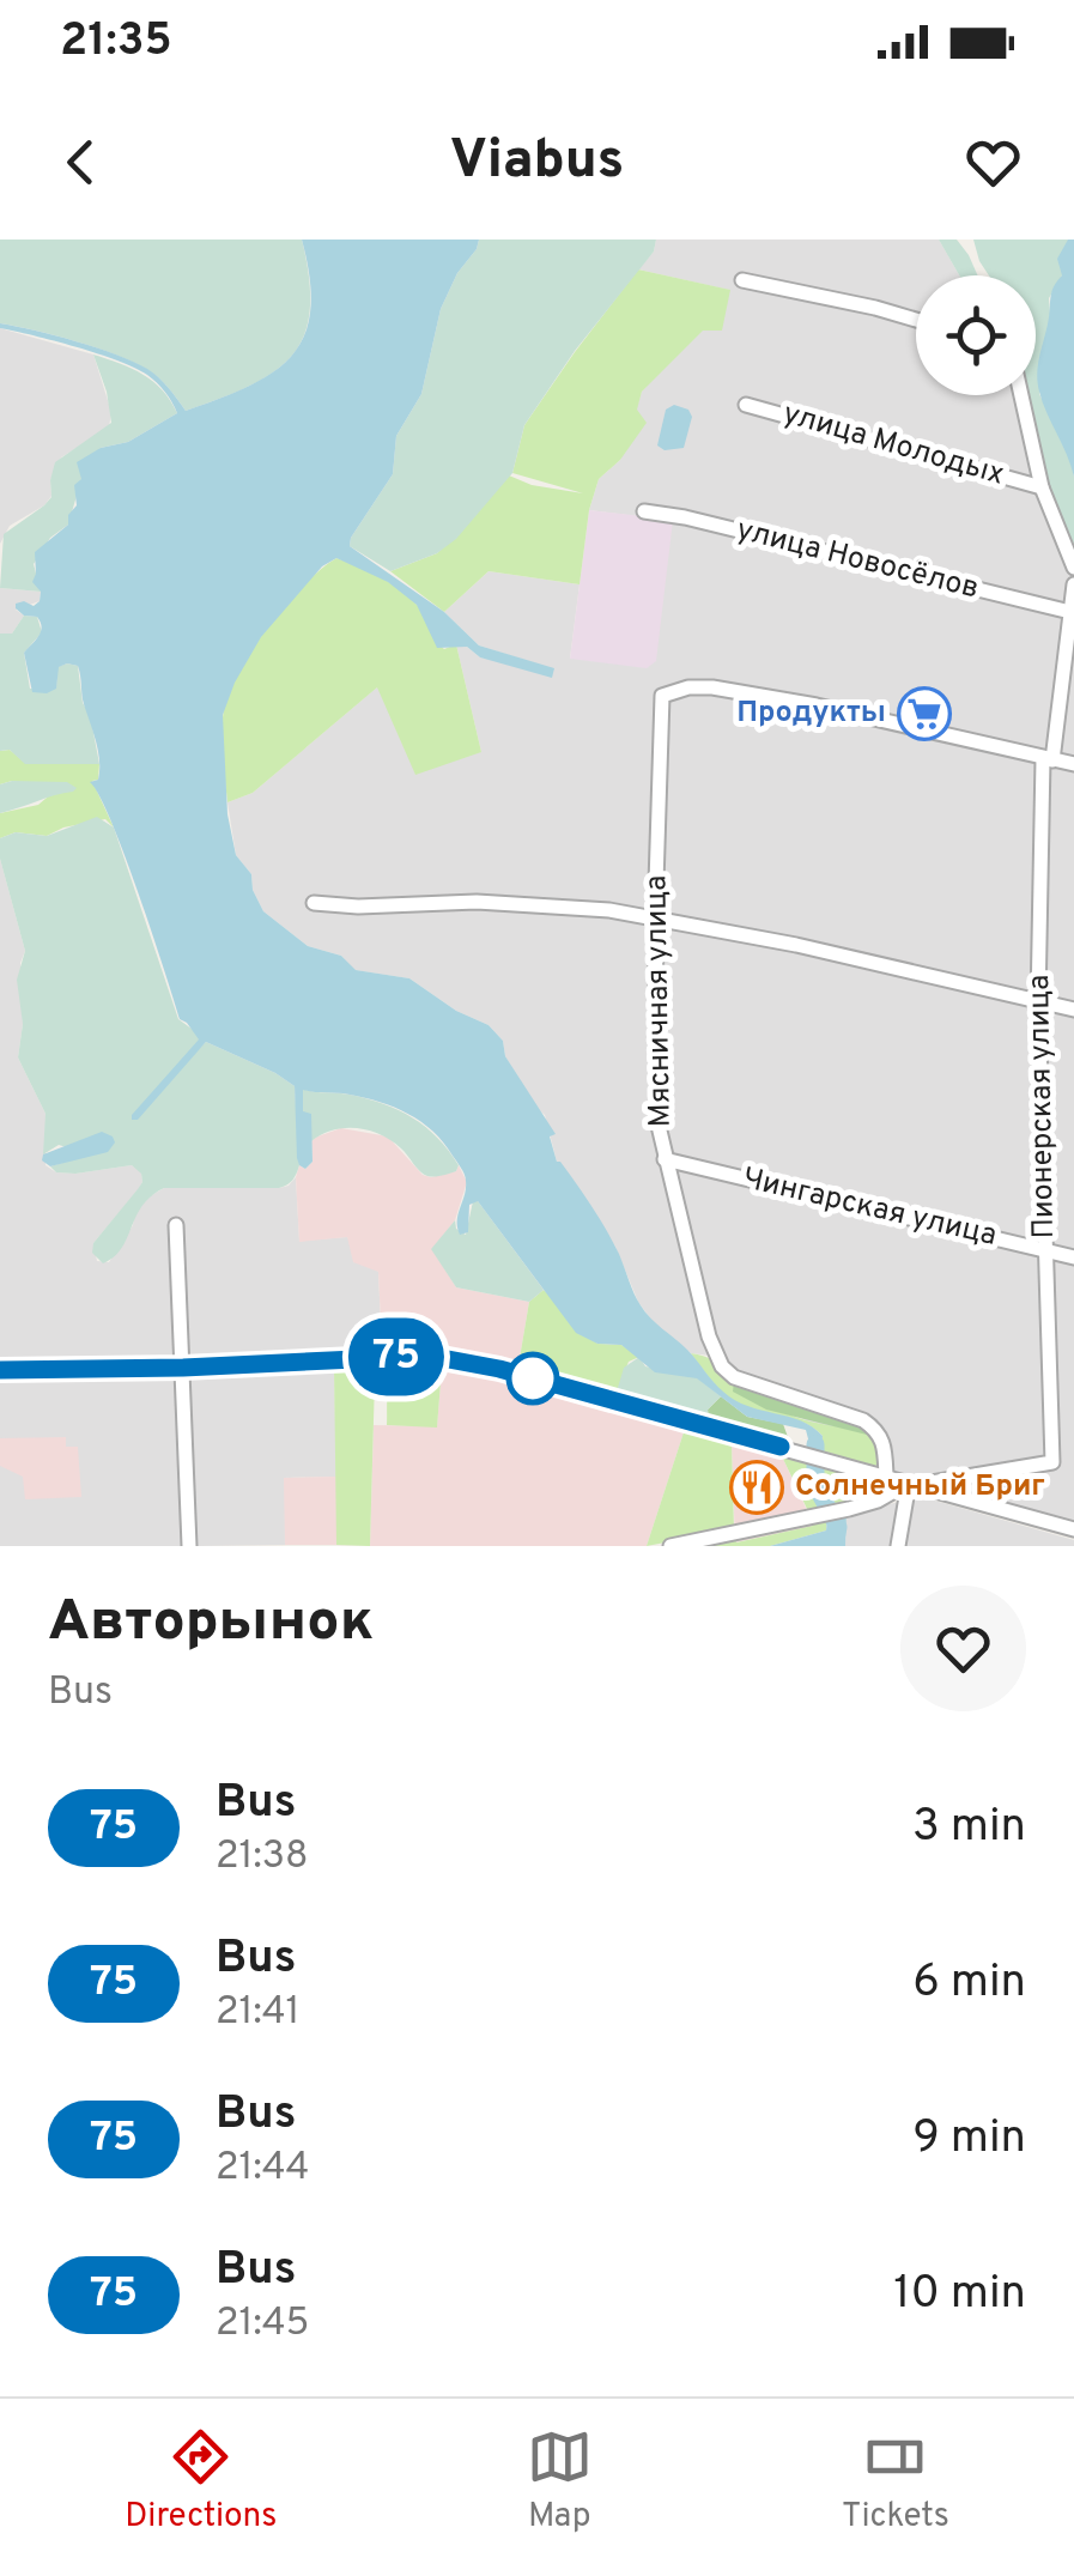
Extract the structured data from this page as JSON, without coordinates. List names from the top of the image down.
{
  "streets": {
    "street": [
      "улица Молодых",
      "улица Новосёлов",
      "Мясничная улица",
      "Пионерская улица",
      "Чингарская улица"
    ]
  },
  "crossings": [
    ["улица Новосёлов", "Пионерская улица"],
    ["Мясничная улица", "Пионерская улица"],
    ["Мясничная улица", "Чингарская улица"],
    ["Пионерская улица", "Чингарская улица"]
  ],
  "places": {
    "supermarket": ["Продукты"],
    "restaurant": ["Солнечный Бриг"]
  },
  "lines": ["bus line 75"],
  "page": {
    "status": "21:35",
    "header": "Viabus",
    "on_map": "75",
    "heading": ["Авторынок", "Bus"],
    "list": [
      {
        "mark": "75",
        "name": "Bus",
        "note": "21:38",
        "value": "3 min"
      },
      {
        "mark": "75",
        "name": "Bus",
        "note": "21:41",
        "value": "6 min"
      },
      {
        "mark": "75",
        "name": "Bus",
        "note": "21:44",
        "value": "9 min"
      },
      {
        "mark": "75",
        "name": "Bus",
        "note": "21:45",
        "value": "10 min"
      }
    ],
    "tabs": ["Directions", "Map", "Tickets"]
  }
}
